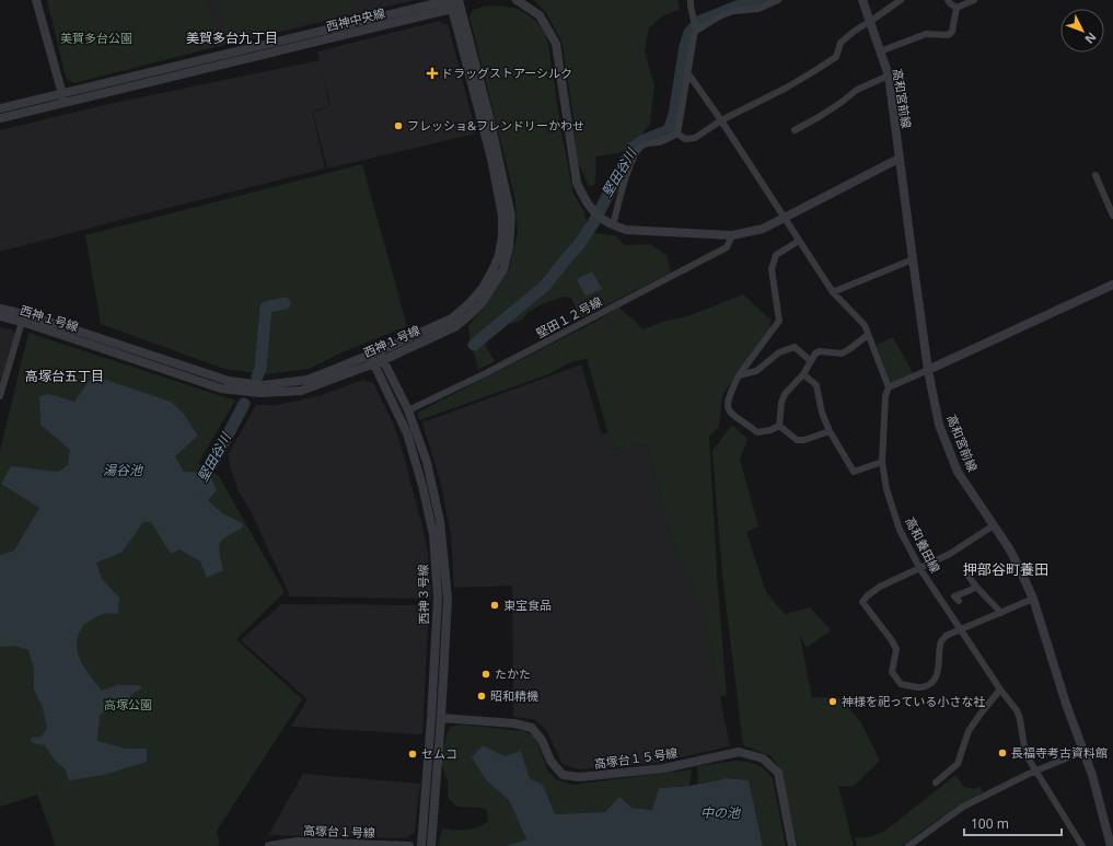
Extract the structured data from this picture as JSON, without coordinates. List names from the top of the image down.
{
  "streets": {
    "street": [
      "西神中央線",
      "高和宮前線",
      "堅田１２号線",
      "西神１号線",
      "高和養田線",
      "西神３号線",
      "高塚台１５号線",
      "高塚台１号線"
    ]
  },
  "crossings": [
    ["西神中央線", "西神１号線"],
    ["堅田１２号線", "西神３号線"],
    ["西神１号線", "西神３号線"],
    ["西神３号線", "高塚台１５号線"]
  ],
  "districts": ["美賀多台九丁目", "高塚台五丁目", "押部谷町養田"],
  "water": ["堅田谷川", "湯谷池", "中の池"],
  "parks": ["美賀多台公園", "高塚公園"],
  "places": {
    "health": ["ドラッグストアーシルク"],
    "other": [
      "フレッショ&フレンドリーかわせ",
      "東宝食品",
      "たかた",
      "昭和精機",
      "神様を祀っている小さな社",
      "長福寺考古資料館",
      "セムコ"
    ]
  },
  "scale_bar": "100 m",
  "north": "bottom right"
}
